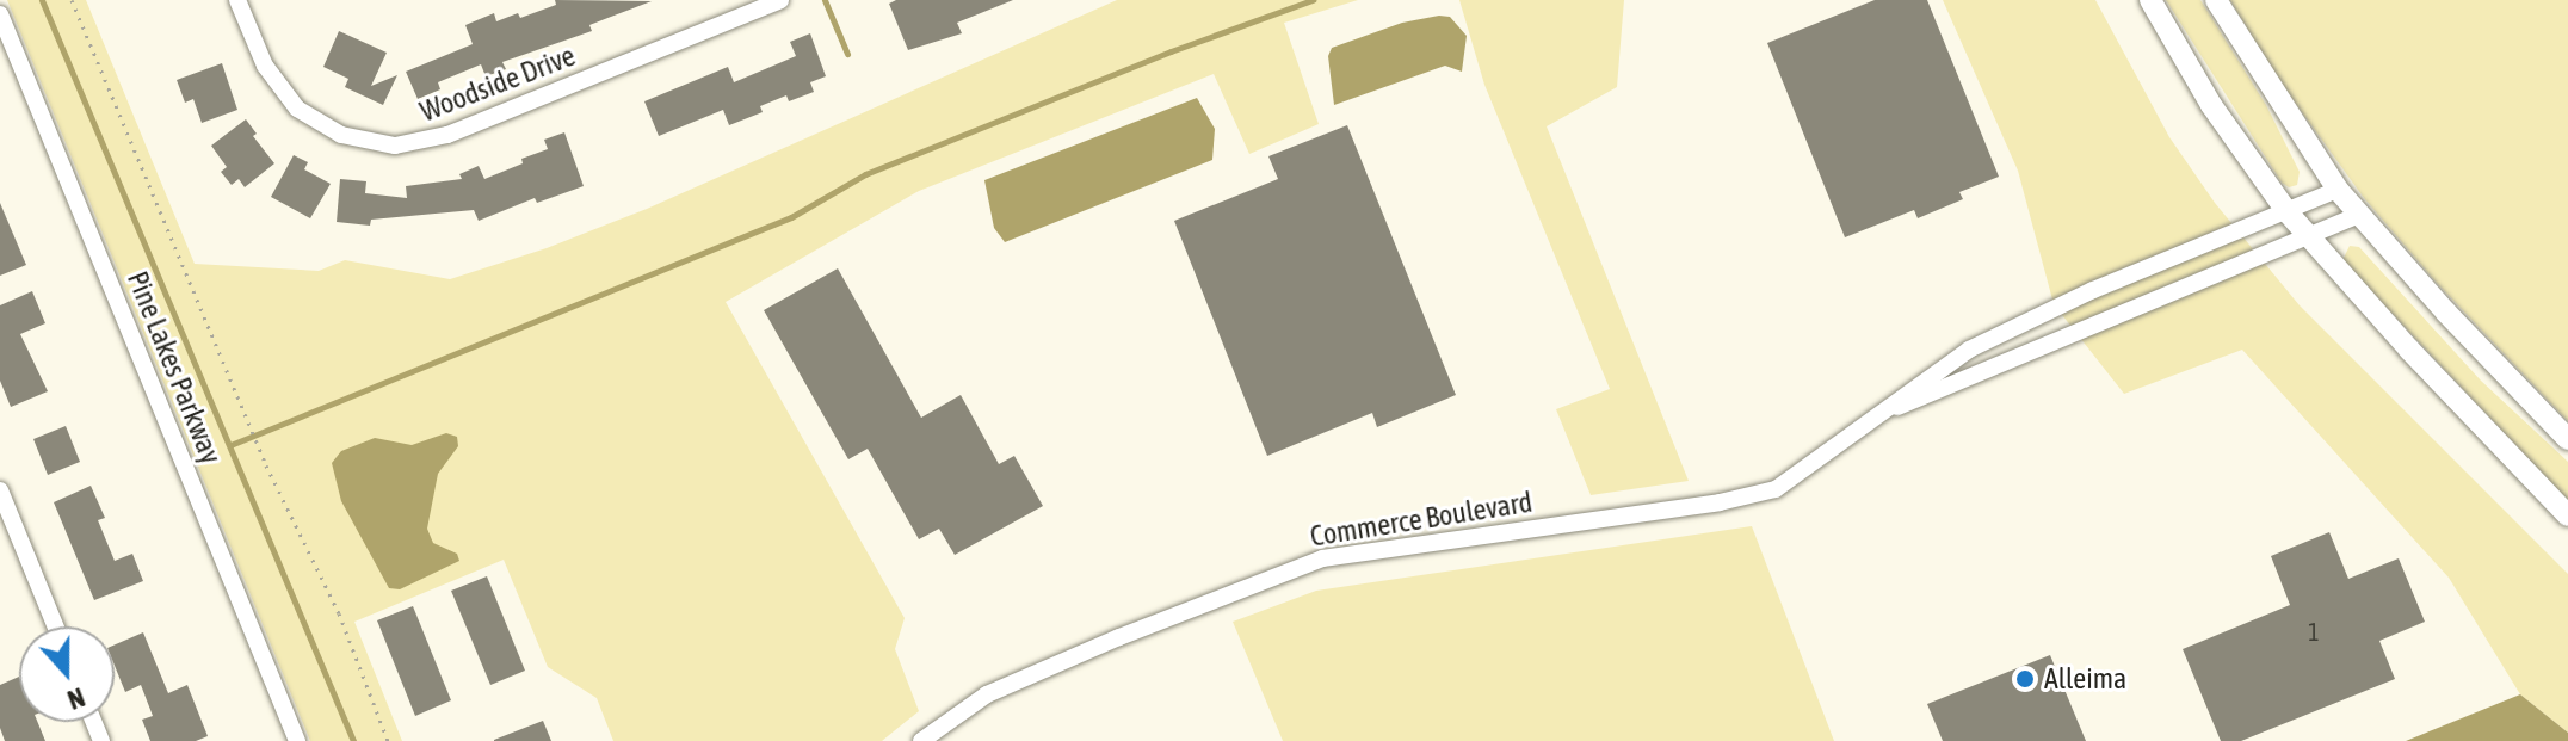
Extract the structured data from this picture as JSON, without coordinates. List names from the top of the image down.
{
  "streets": {
    "street": ["Woodside Drive", "Pine Lakes Parkway", "Commerce Boulevard"]
  },
  "places": ["Alleima"],
  "house_numbers": ["1"],
  "north": "bottom"
}
